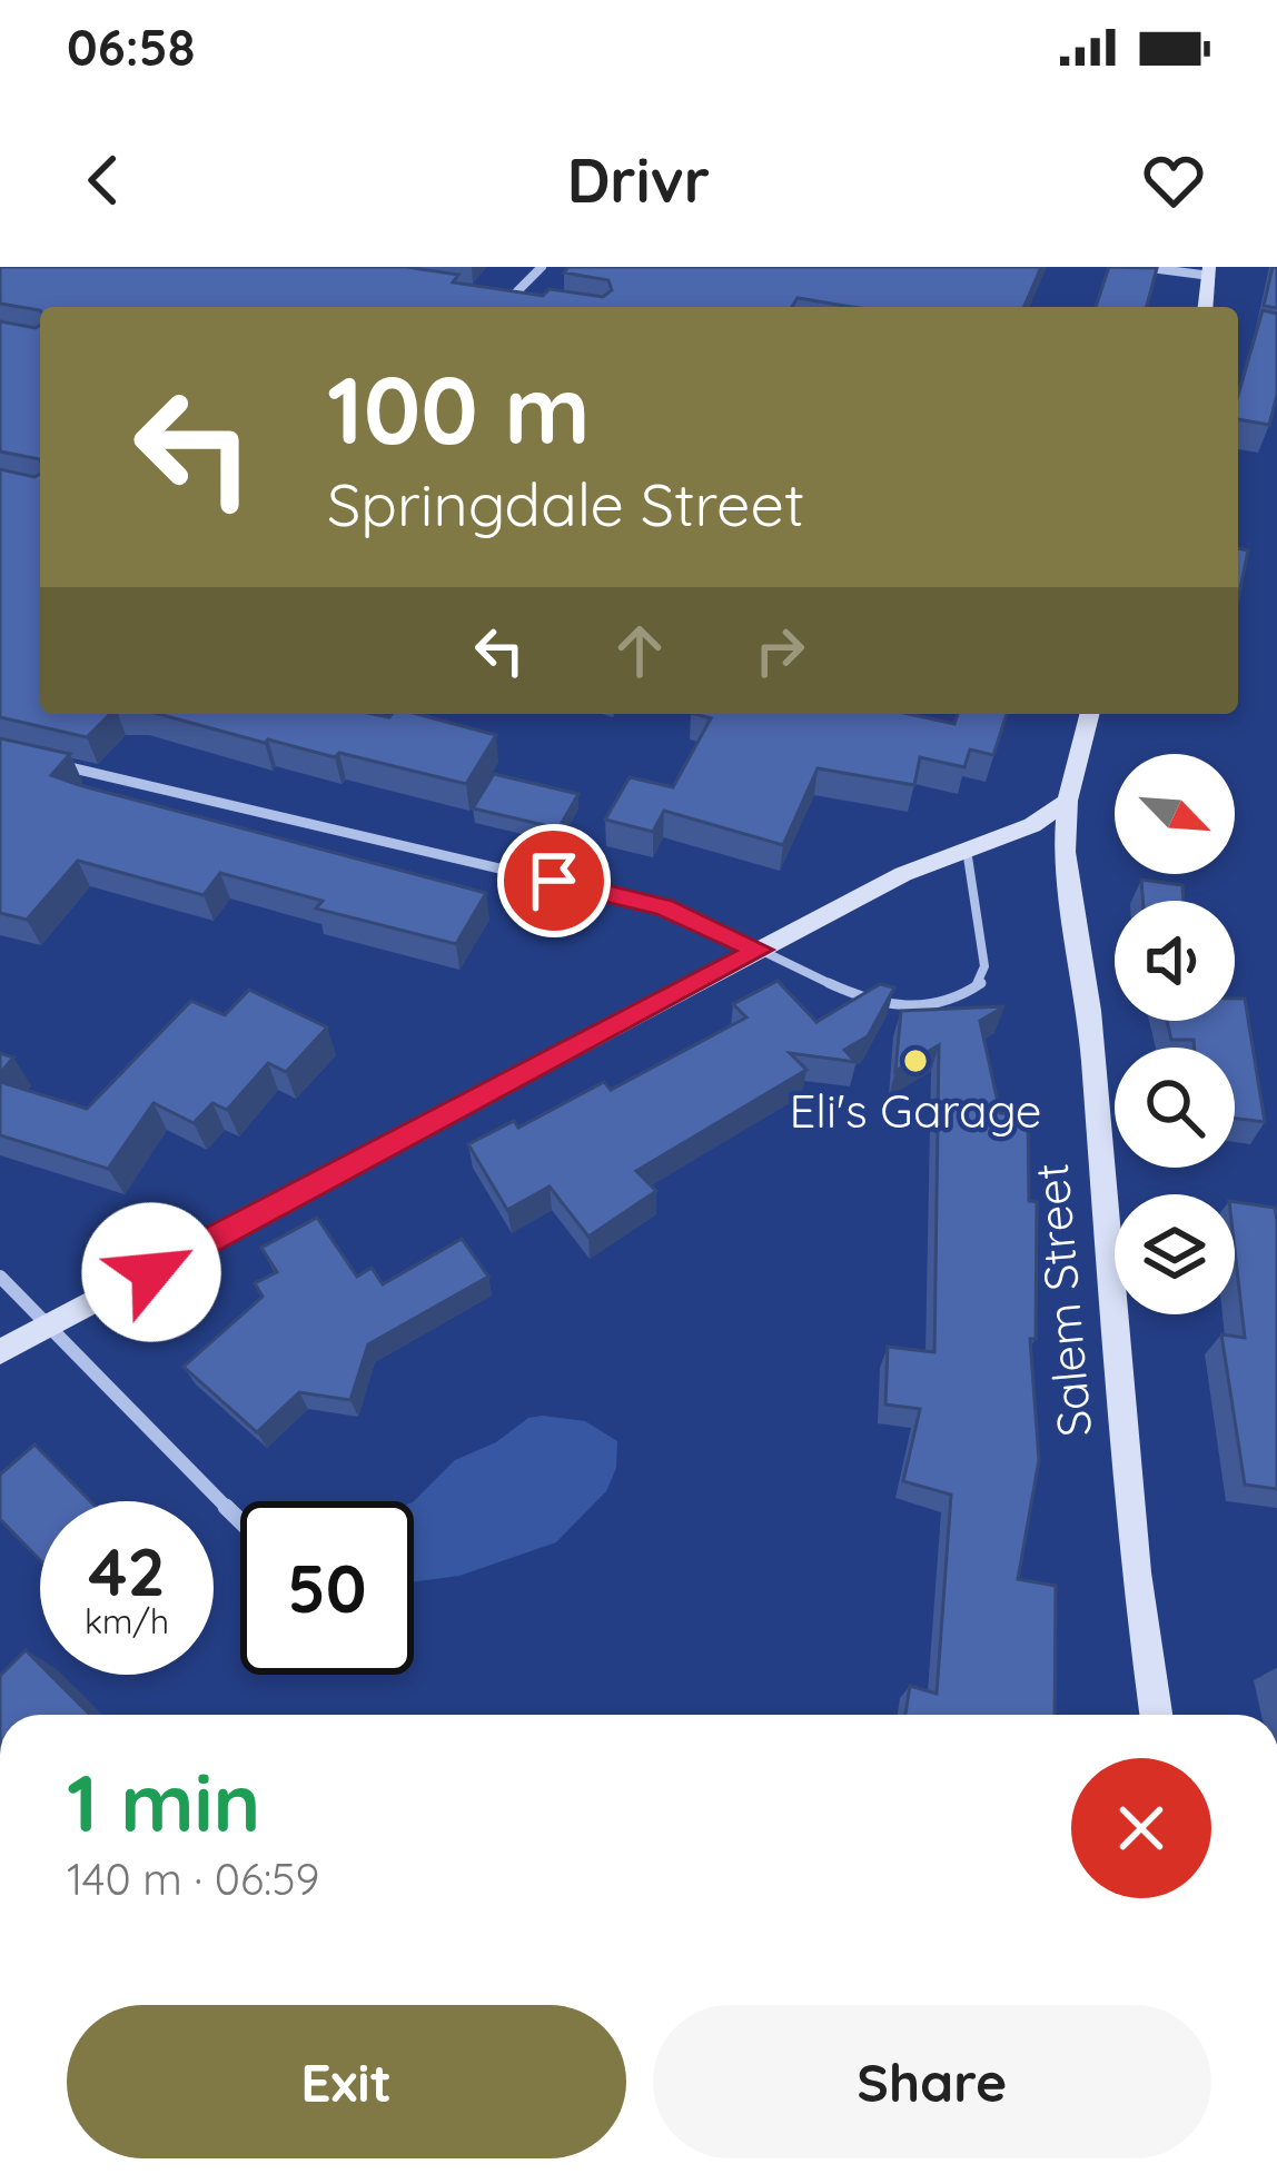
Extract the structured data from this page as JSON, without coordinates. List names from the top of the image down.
{
  "streets": {
    "main road": ["Salem Street"]
  },
  "places": ["Eli's Garage"],
  "north": "bottom right",
  "page": {
    "status": "06:58",
    "header": "Drivr",
    "turn": ["100 m", "Springdale Street"],
    "speed": "42 km/h",
    "limit": "50",
    "heading": ["1 min", "140 m · 06:59"],
    "buttons": ["Exit", "Share"]
  }
}
